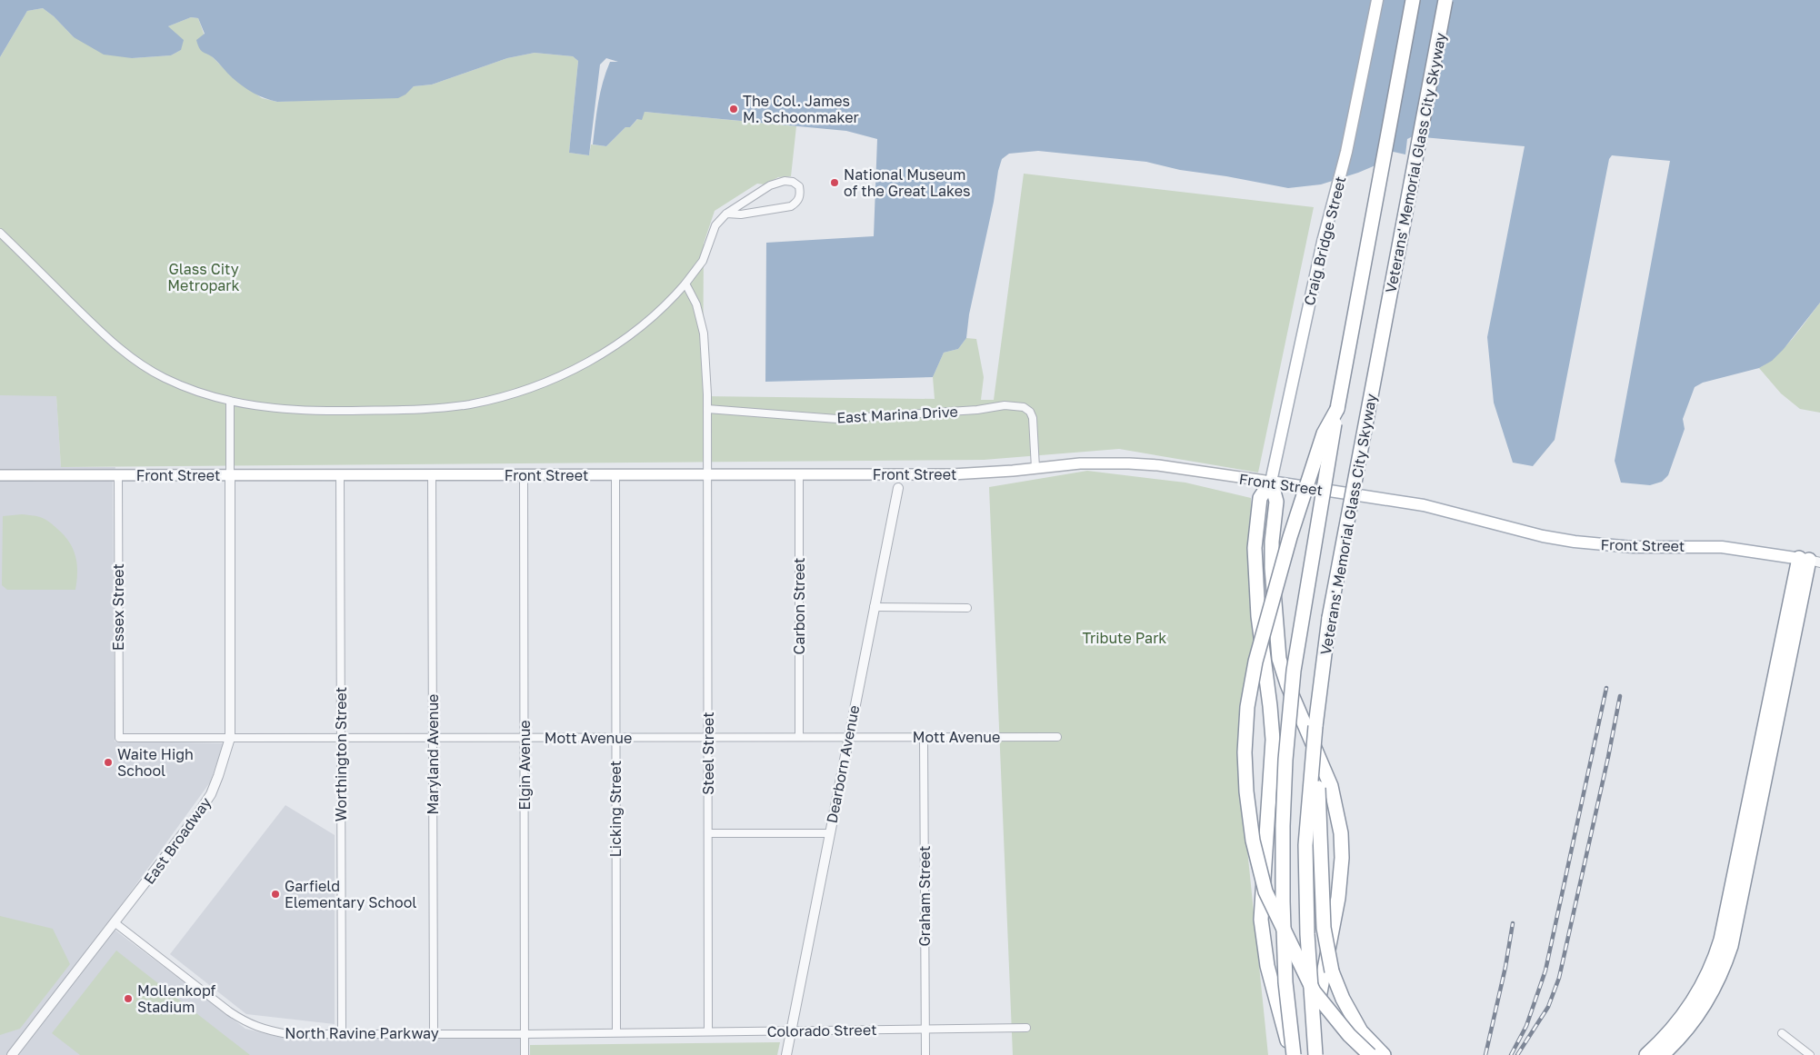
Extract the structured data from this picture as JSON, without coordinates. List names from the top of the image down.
{
  "streets": {
    "highway": ["Veterans' Memorial Glass City Skyway"],
    "main road": ["Craig Bridge Street", "Front Street"],
    "street": [
      "East Marina Drive",
      "Carbon Street",
      "Essex Street",
      "Mott Avenue",
      "Steel Street",
      "Worthington Street",
      "Maryland Avenue",
      "Dearborn Avenue",
      "Elgin Avenue",
      "Licking Street",
      "East Broadway",
      "Graham Street",
      "Colorado Street",
      "North Ravine Parkway"
    ]
  },
  "crossings": [
    ["Craig Bridge Street", "Front Street"],
    ["East Marina Drive", "Front Street"],
    ["East Marina Drive", "Steel Street"],
    ["Front Street", "Carbon Street"],
    ["Front Street", "Essex Street"],
    ["Front Street", "Steel Street"],
    ["Front Street", "Worthington Street"],
    ["Front Street", "Maryland Avenue"],
    ["Front Street", "Dearborn Avenue"],
    ["Front Street", "Elgin Avenue"],
    ["Front Street", "Licking Street"],
    ["Front Street", "East Broadway"],
    ["Carbon Street", "Mott Avenue"],
    ["Essex Street", "Mott Avenue"],
    ["Mott Avenue", "Steel Street"],
    ["Mott Avenue", "Worthington Street"],
    ["Mott Avenue", "Maryland Avenue"],
    ["Mott Avenue", "Dearborn Avenue"],
    ["Mott Avenue", "Elgin Avenue"],
    ["Mott Avenue", "Licking Street"],
    ["Mott Avenue", "East Broadway"],
    ["Mott Avenue", "Graham Street"],
    ["Steel Street", "Colorado Street"],
    ["Worthington Street", "North Ravine Parkway"],
    ["Maryland Avenue", "North Ravine Parkway"],
    ["Dearborn Avenue", "Colorado Street"],
    ["Elgin Avenue", "North Ravine Parkway"],
    ["Licking Street", "Colorado Street"],
    ["Licking Street", "North Ravine Parkway"],
    ["East Broadway", "North Ravine Parkway"],
    ["Graham Street", "Colorado Street"],
    ["Colorado Street", "North Ravine Parkway"]
  ],
  "parks": ["Glass City Metropark", "Tribute Park"],
  "places": [
    "The Col. James M. Schoonmaker",
    "National Museum of the Great Lakes",
    "Waite High School",
    "Garfield Elementary School",
    "Mollenkopf Stadium"
  ]
}
